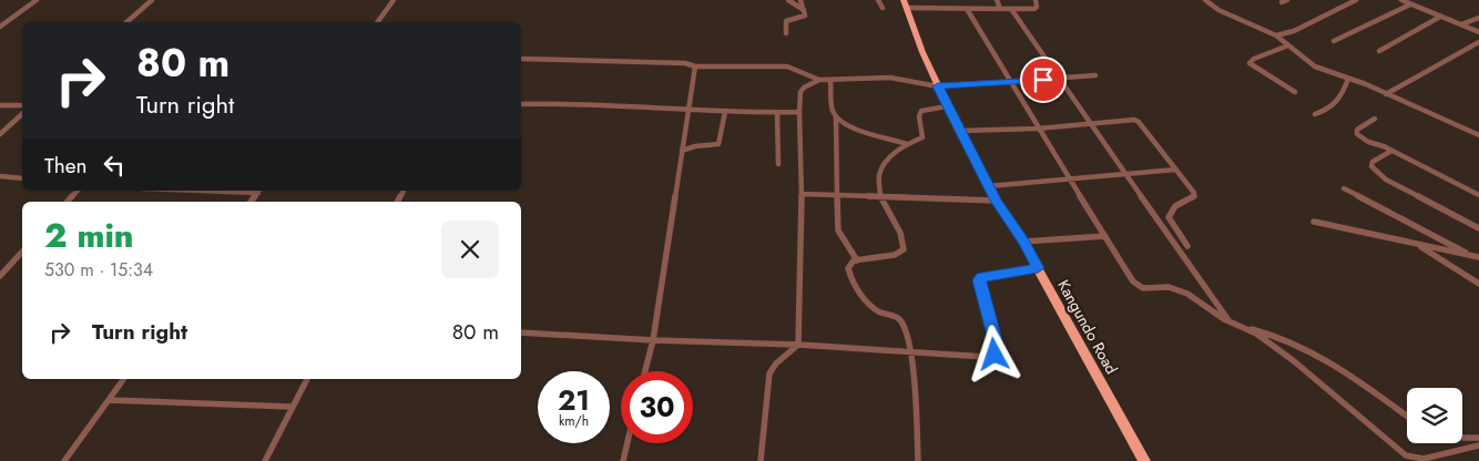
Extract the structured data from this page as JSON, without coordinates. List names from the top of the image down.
{
  "streets": {
    "highway": ["Kangundo Road"]
  },
  "page": {
    "turn": ["80 m", "Turn right"],
    "then": "Then",
    "heading": ["2 min", "530 m · 15:34"],
    "list": [
      {
        "name": "Turn right",
        "value": "80 m"
      }
    ],
    "speed": "21 km/h",
    "limit": "30"
  }
}
